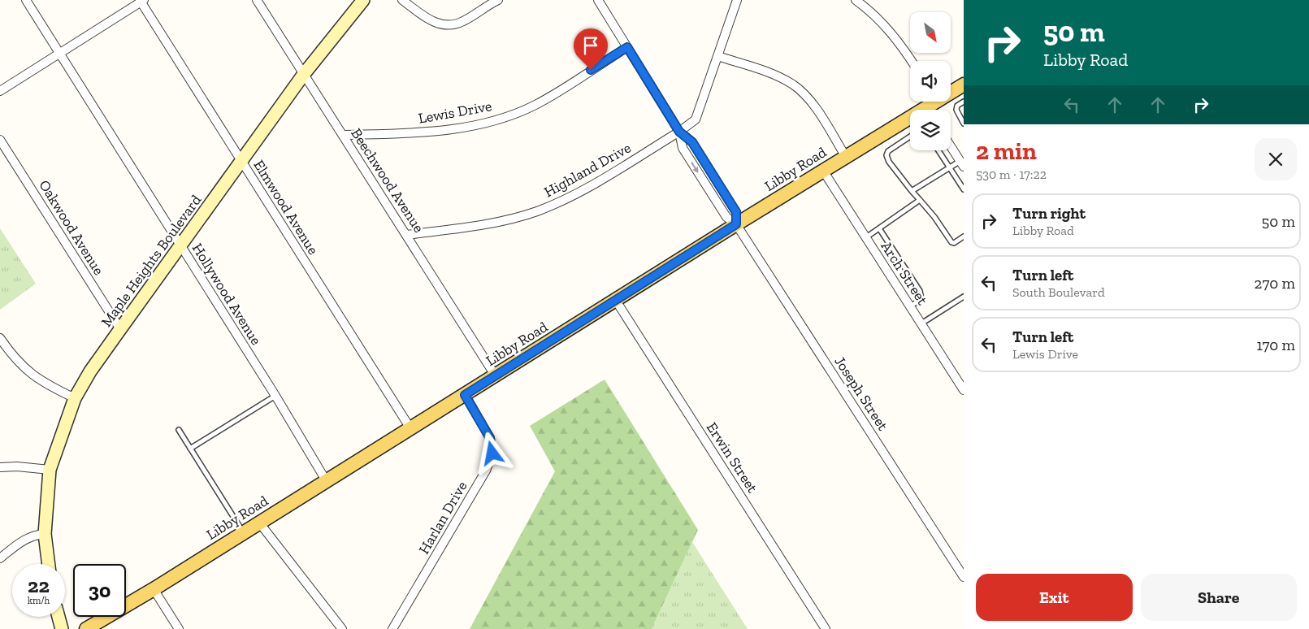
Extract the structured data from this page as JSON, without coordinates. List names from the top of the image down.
{
  "streets": {
    "main road": ["Libby Road"],
    "street": [
      "Lewis Drive",
      "Highland Drive",
      "Beechwood Avenue",
      "Elmwood Avenue",
      "Oakwood Avenue",
      "Maple Heights Boulevard",
      "Arch Street",
      "Hollywood Avenue",
      "Joseph Street",
      "Erwin Street",
      "Harlan Drive"
    ]
  },
  "crossings": [
    ["Lewis Drive", "Beechwood Avenue"],
    ["Libby Road", "Beechwood Avenue"],
    ["Libby Road", "Elmwood Avenue"],
    ["Libby Road", "Arch Street"],
    ["Libby Road", "Hollywood Avenue"],
    ["Libby Road", "Joseph Street"],
    ["Libby Road", "Erwin Street"],
    ["Libby Road", "Harlan Drive"],
    ["Highland Drive", "Beechwood Avenue"],
    ["Beechwood Avenue", "Maple Heights Boulevard"],
    ["Elmwood Avenue", "Maple Heights Boulevard"],
    ["Oakwood Avenue", "Maple Heights Boulevard"],
    ["Maple Heights Boulevard", "Hollywood Avenue"]
  ],
  "north": "bottom right",
  "page": {
    "turn": ["50 m", "Libby Road"],
    "heading": ["2 min", "530 m · 17:22"],
    "list": [
      {
        "name": "Turn right",
        "note": "Libby Road",
        "value": "50 m"
      },
      {
        "name": "Turn left",
        "note": "South Boulevard",
        "value": "270 m"
      },
      {
        "name": "Turn left",
        "note": "Lewis Drive",
        "value": "170 m"
      }
    ],
    "speed": "22 km/h",
    "limit": "30",
    "buttons": ["Exit", "Share"]
  }
}
